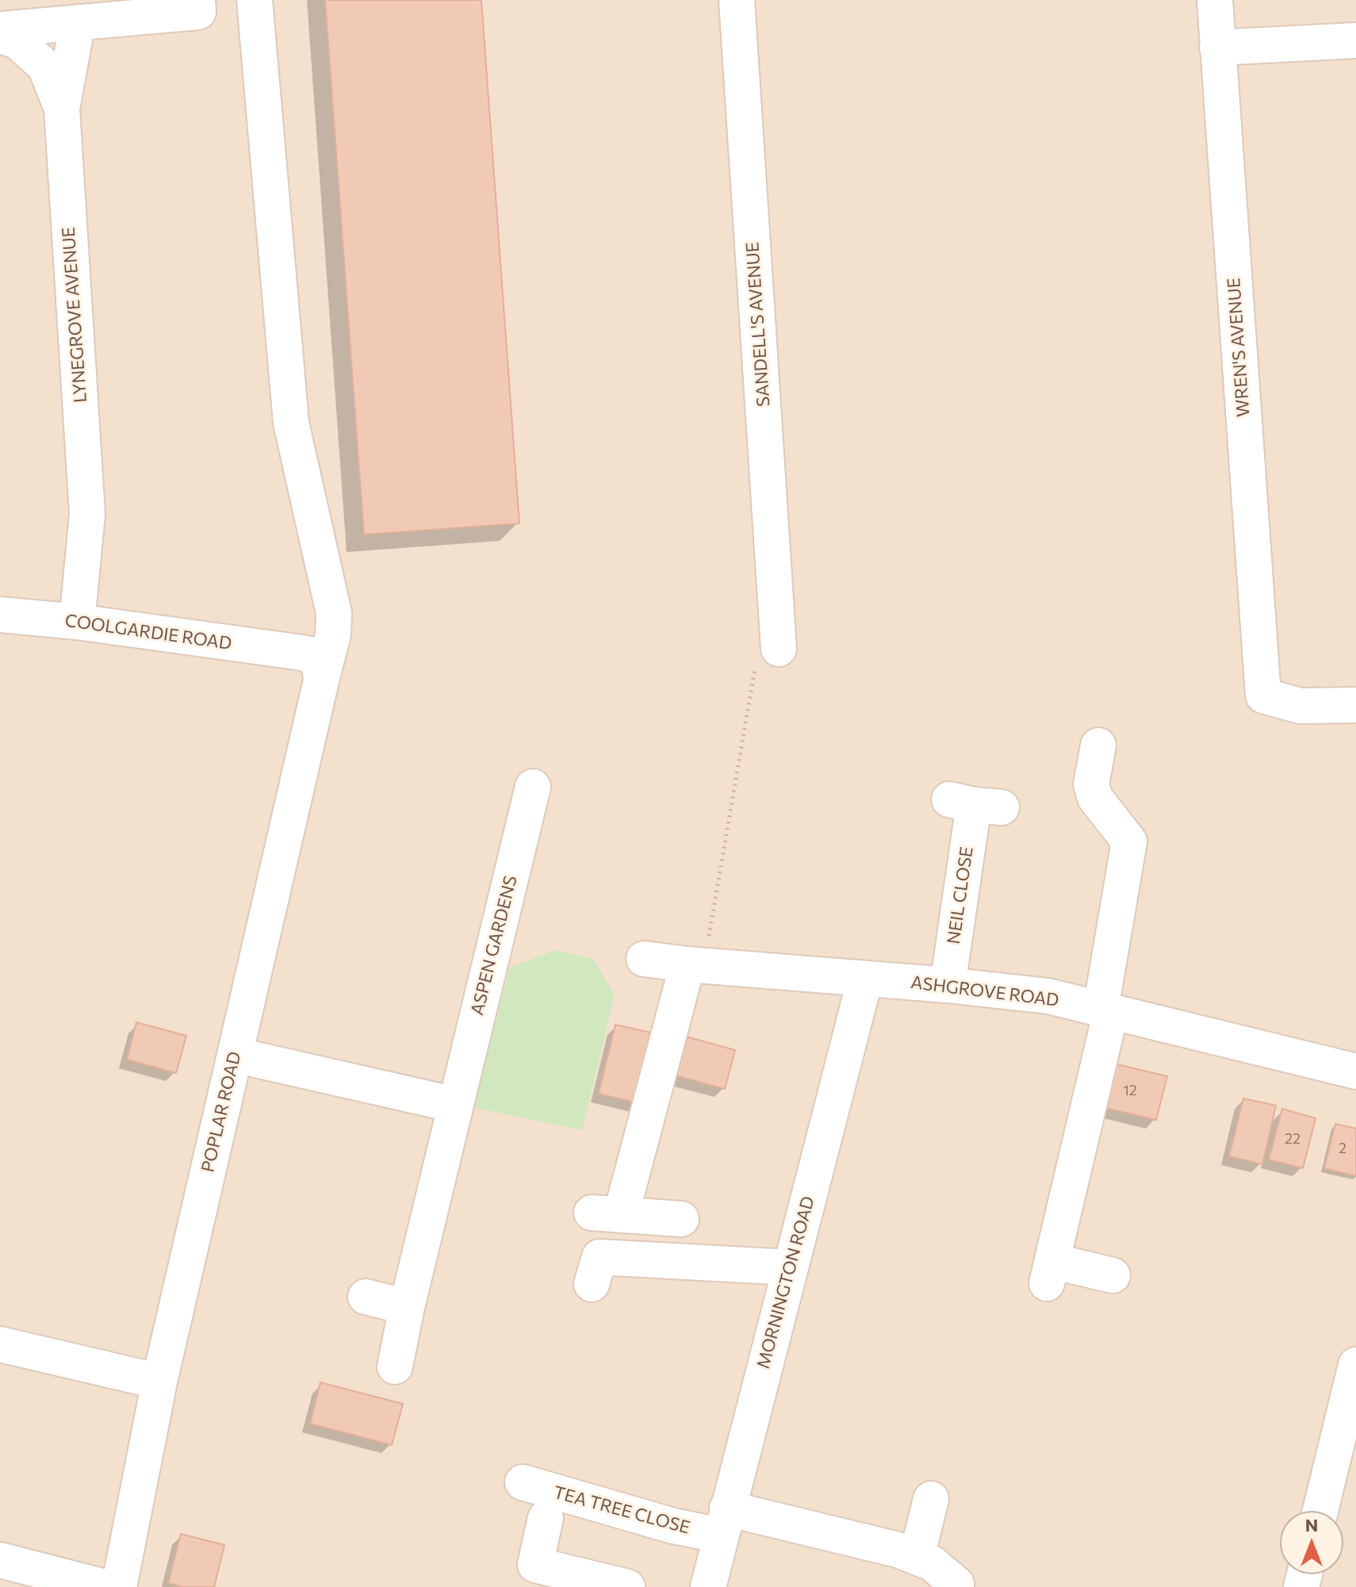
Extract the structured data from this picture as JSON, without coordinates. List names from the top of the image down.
{
  "streets": {
    "street": [
      "LYNEGROVE AVENUE",
      "SANDELL'S AVENUE",
      "WREN'S AVENUE",
      "COOLGARDIE ROAD",
      "NEIL CLOSE",
      "ASPEN GARDENS",
      "ASHGROVE ROAD",
      "POPLAR ROAD",
      "MORNINGTON ROAD",
      "TEA TREE CLOSE"
    ]
  },
  "crossings": [
    ["LYNEGROVE AVENUE", "COOLGARDIE ROAD"],
    ["COOLGARDIE ROAD", "POPLAR ROAD"],
    ["NEIL CLOSE", "ASHGROVE ROAD"],
    ["ASHGROVE ROAD", "MORNINGTON ROAD"],
    ["MORNINGTON ROAD", "TEA TREE CLOSE"]
  ],
  "house_numbers": ["12", "22", "2"],
  "north": "top"
}
